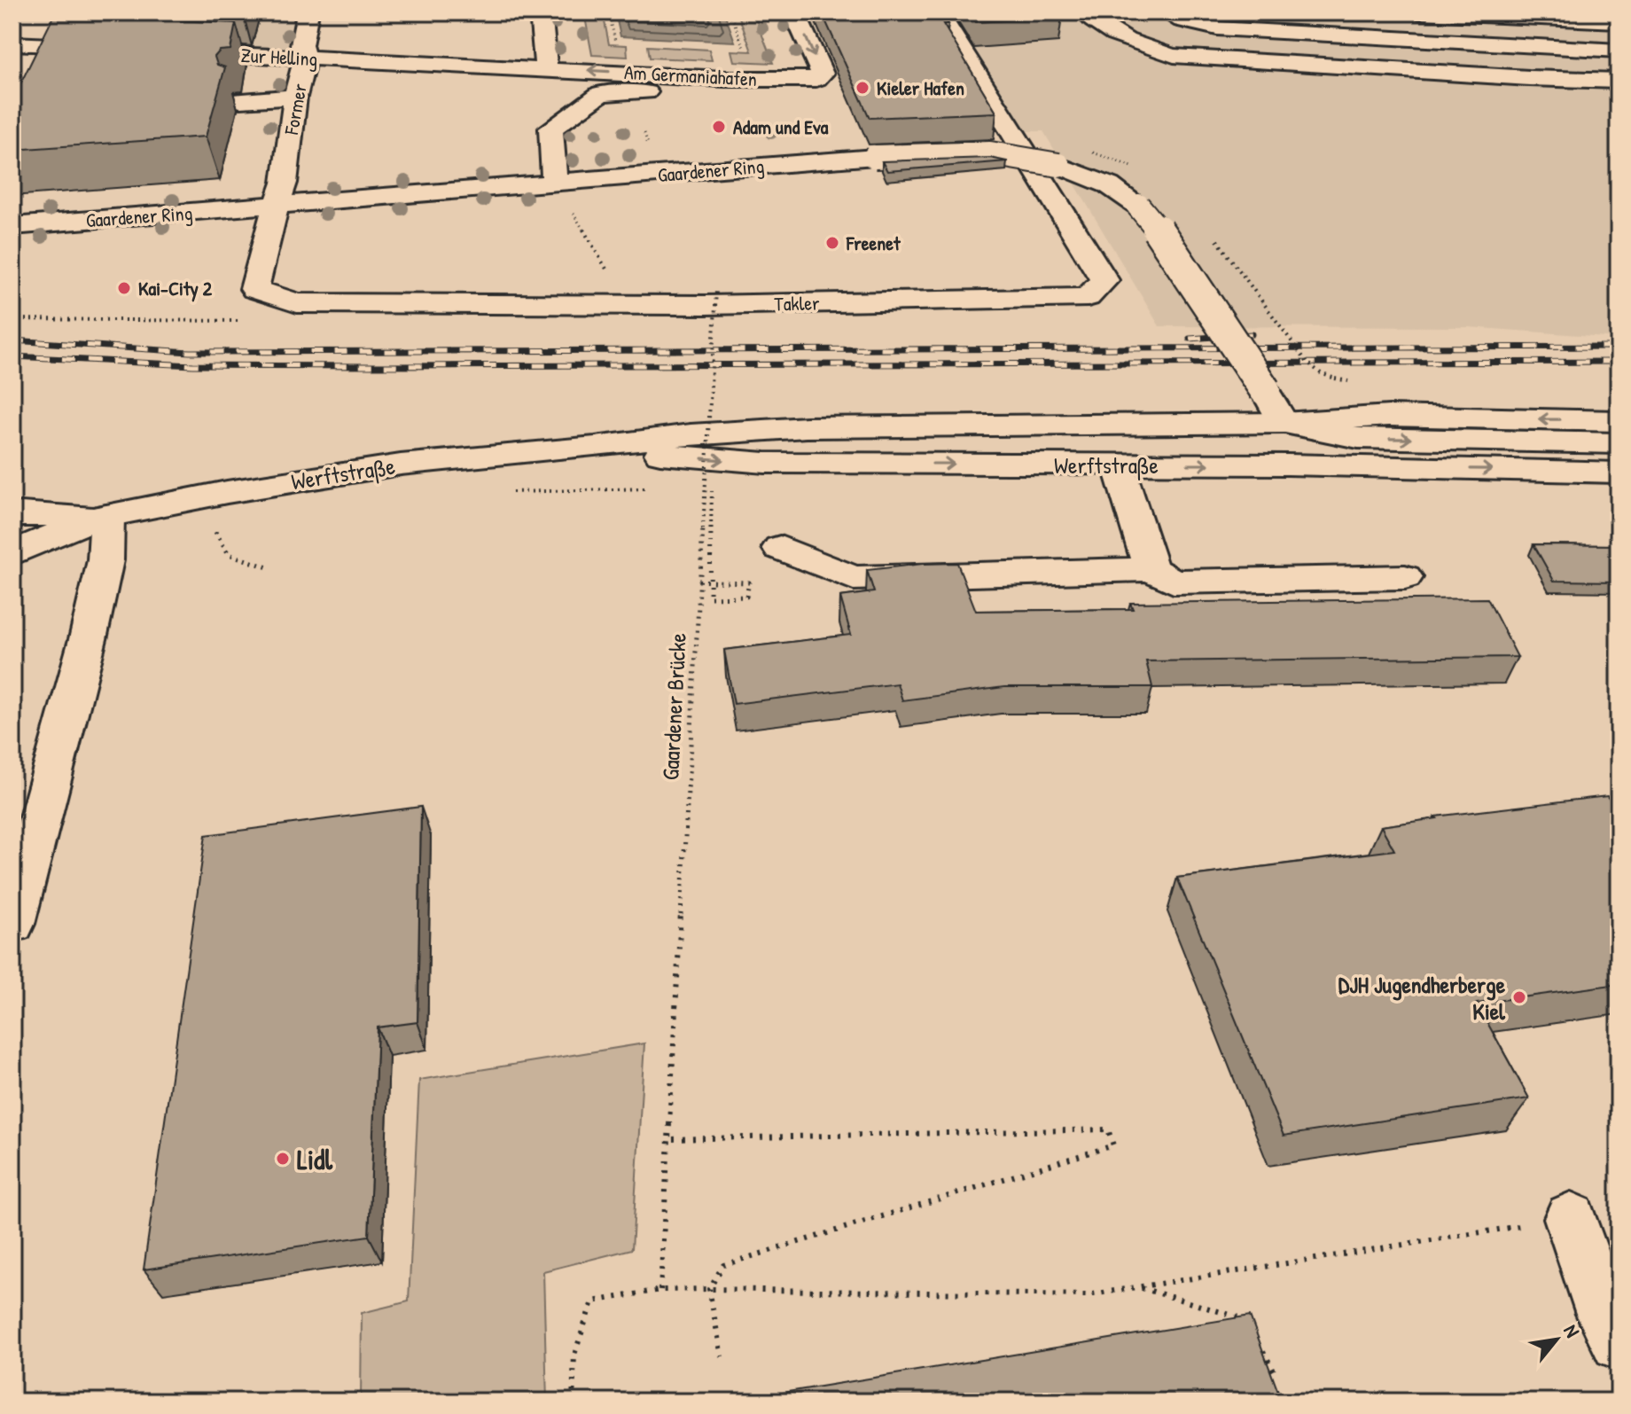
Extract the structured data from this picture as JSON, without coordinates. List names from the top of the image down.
{
  "streets": {
    "street": [
      "Zur Helling",
      "Am Germaniahafen",
      "Former",
      "Gaardener Ring",
      "Takler",
      "Werftstraße"
    ],
    "path": ["Gaardener Brücke"]
  },
  "crossings": [
    ["Zur Helling", "Am Germaniahafen"],
    ["Zur Helling", "Former"],
    ["Former", "Gaardener Ring"],
    ["Former", "Takler"],
    ["Gaardener Ring", "Takler"],
    ["Gaardener Ring", "Werftstraße"]
  ],
  "one_way": ["Am Germaniahafen"],
  "places": [
    "Kieler Hafen",
    "Adam und Eva",
    "Freenet",
    "Kai-City 2",
    "DJH Jugendherberge Kiel",
    "Lidl"
  ],
  "north": "top right"
}
